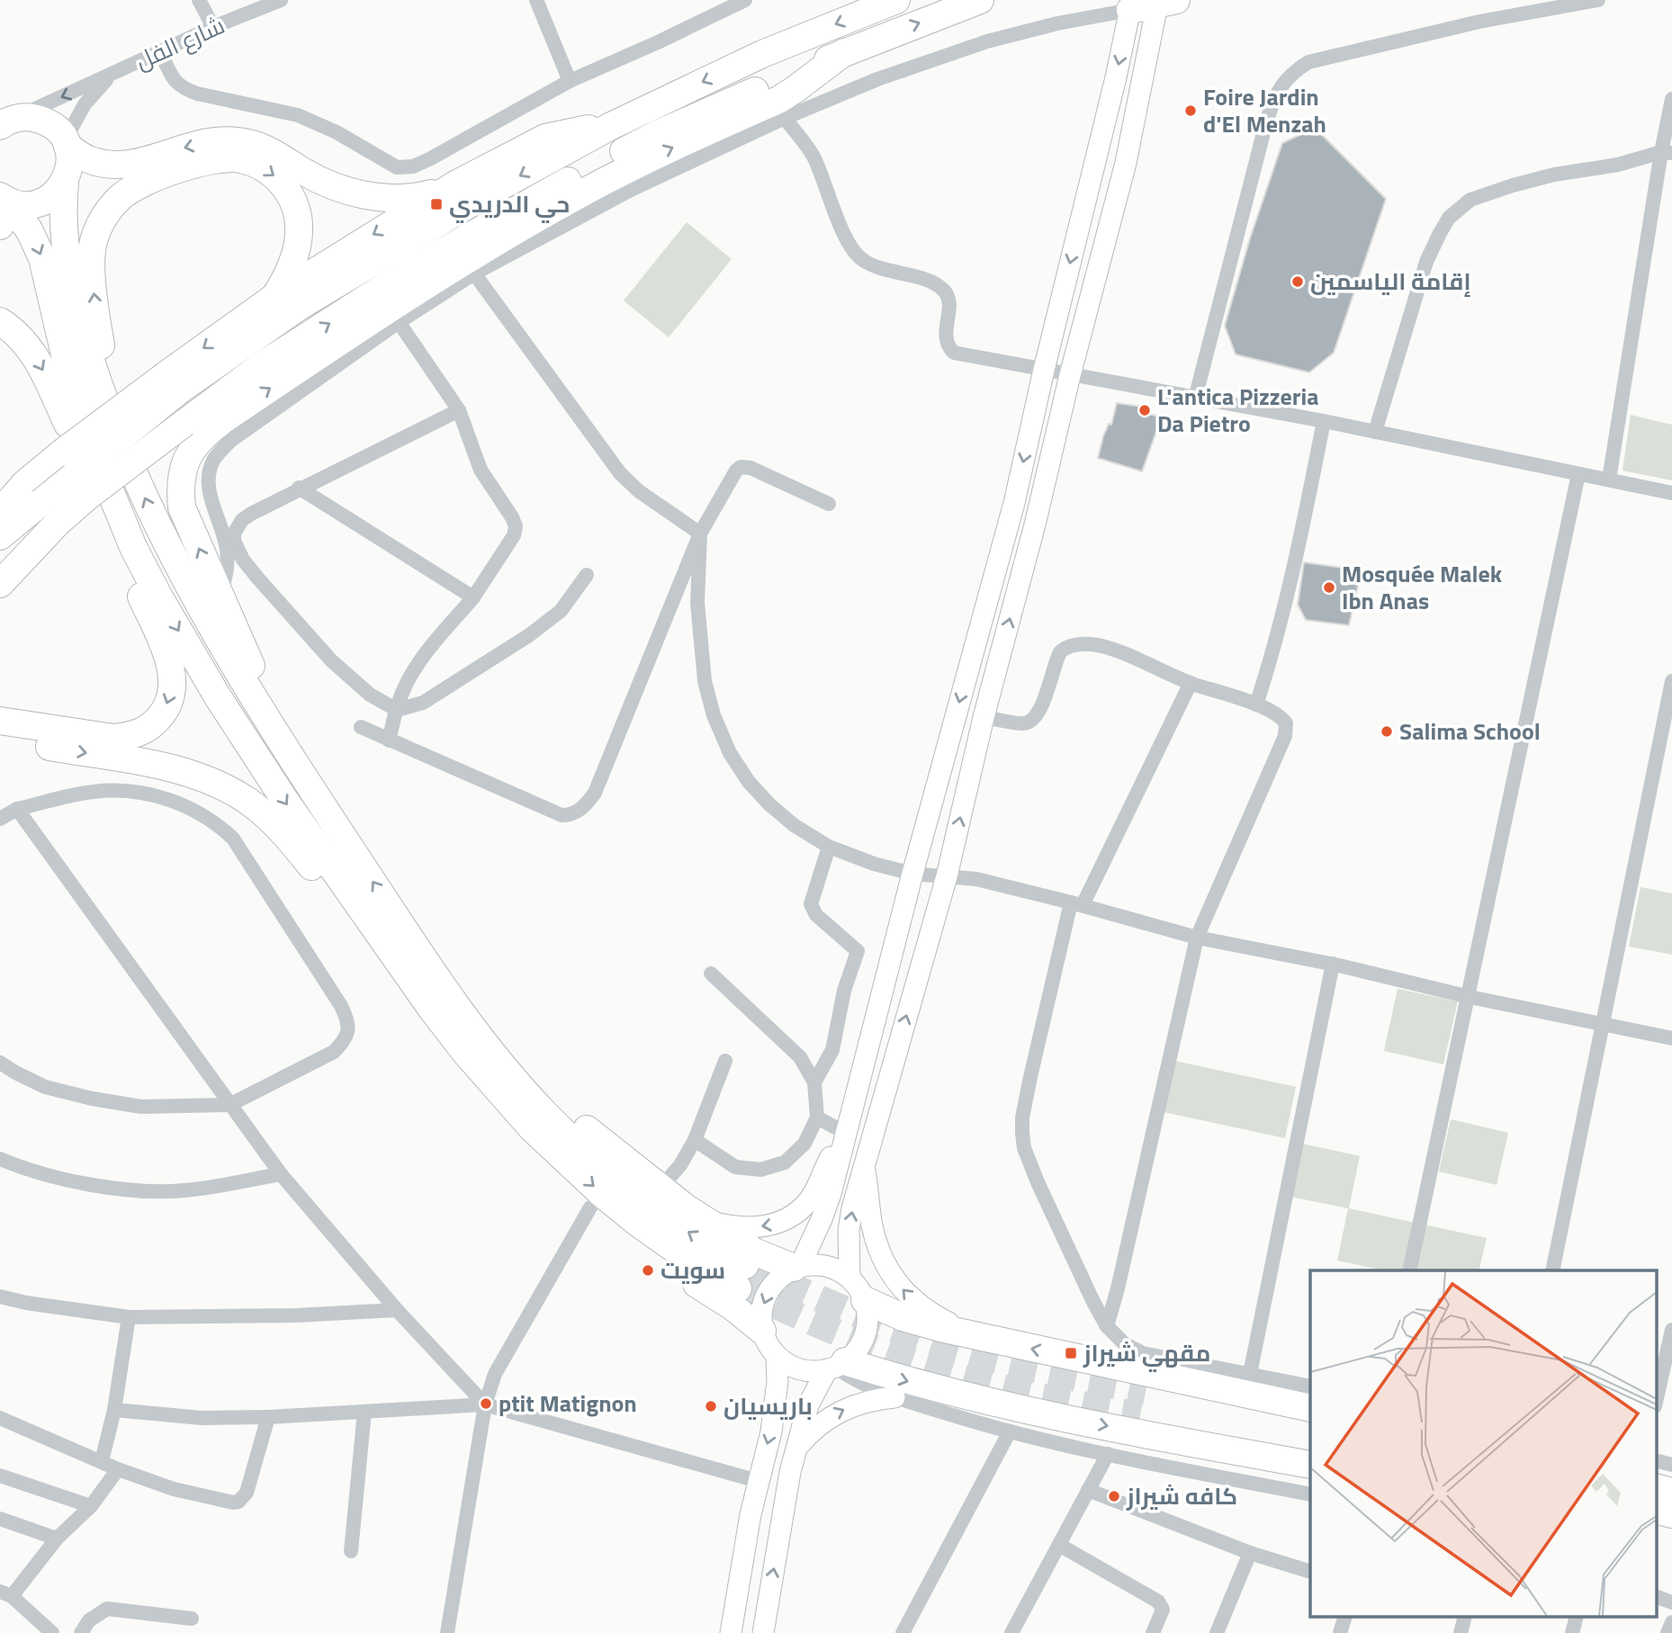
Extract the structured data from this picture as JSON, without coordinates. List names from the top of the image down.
{
  "streets": {
    "street": ["شارع الفل"]
  },
  "one_way": ["شارع الفل"],
  "places": {
    "other": [
      "Foire Jardin d'El Menzah",
      "إقامة الياسمين",
      "L'antica Pizzeria Da Pietro",
      "Mosquée Malek Ibn Anas",
      "Salima School",
      "سويت",
      "ptit Matignon",
      "باريسيان",
      "کافه شيراز"
    ],
    "transit": ["حي الدريدي", "مقهي شيراز"]
  }
}
